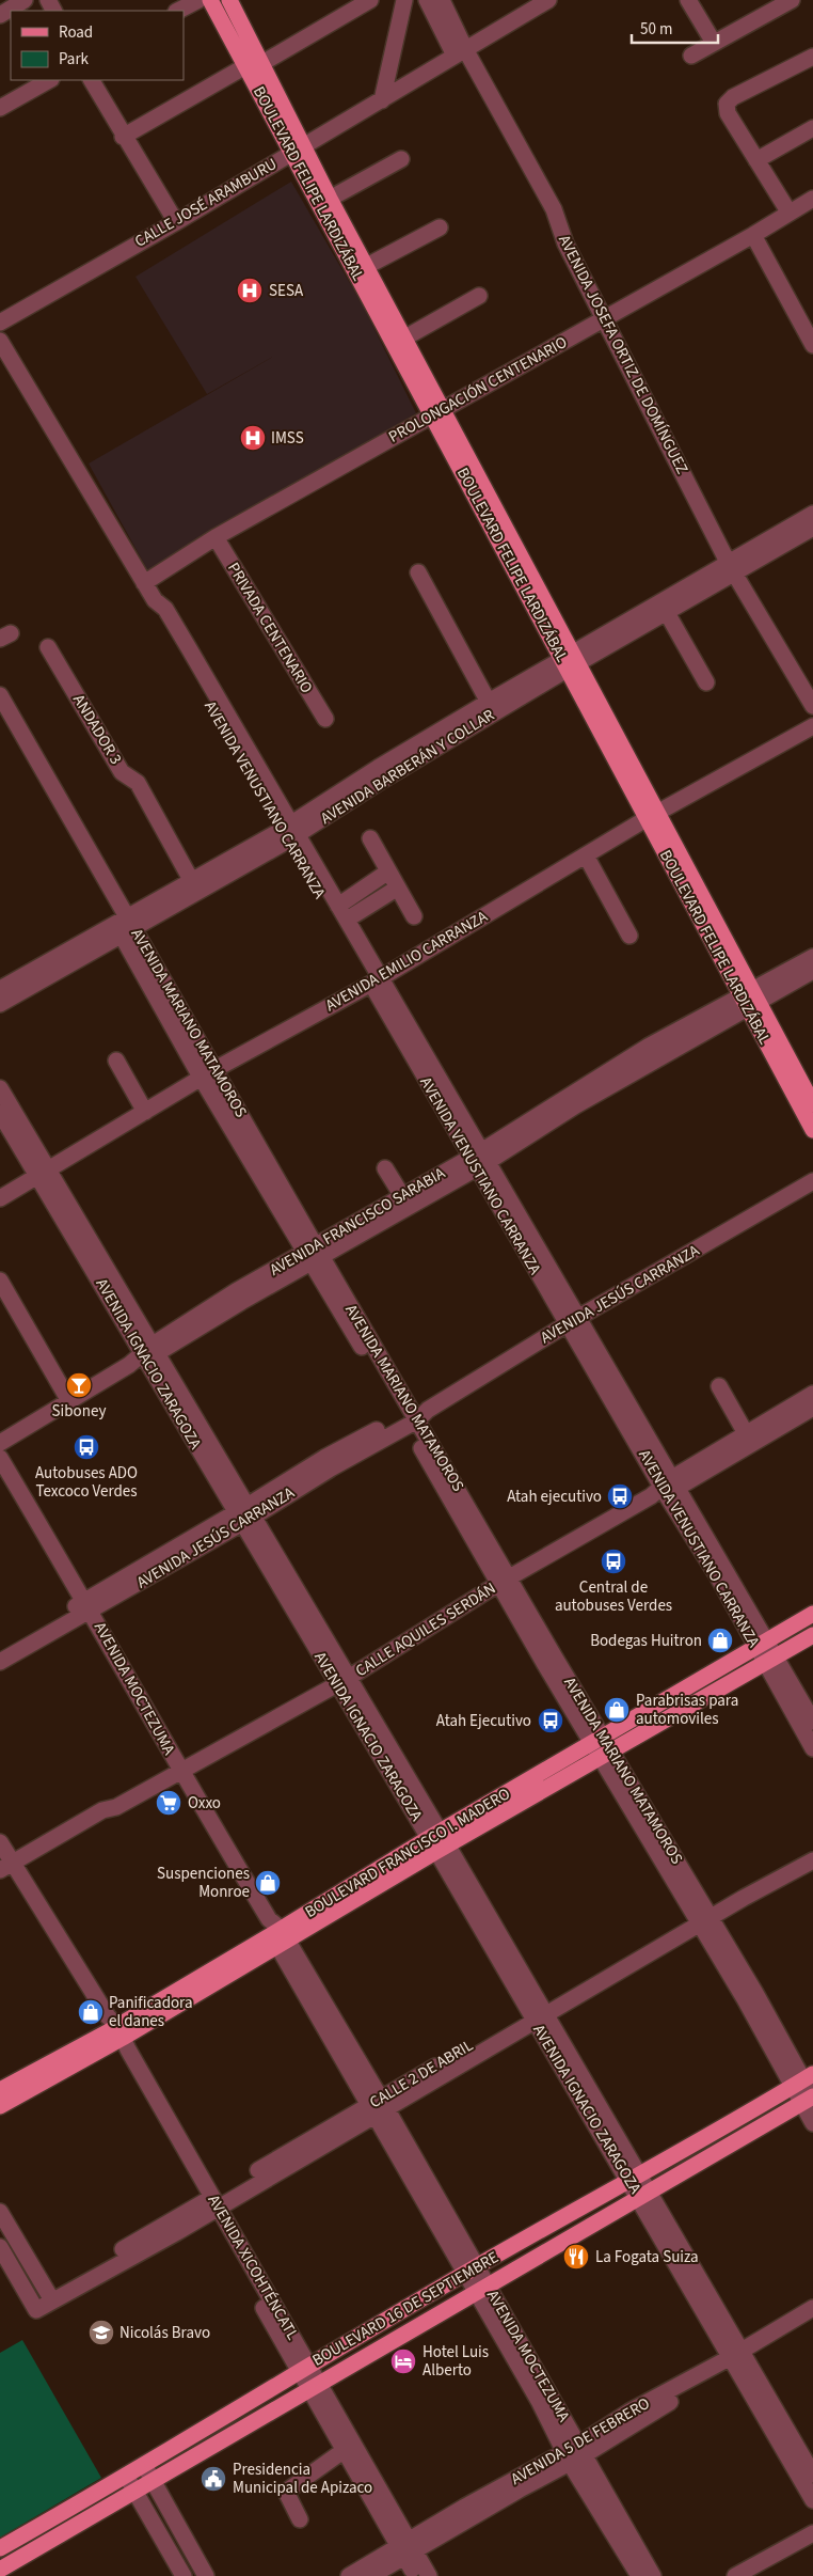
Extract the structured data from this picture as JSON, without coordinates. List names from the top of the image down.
{
  "streets": {
    "main road": ["BOULEVARD FELIPE LARDIZÁBAL", "BOULEVARD FRANCISCO I. MADERO", "BOULEVARD 16 DE SEPTIEMBRE"],
    "street": [
      "CALLE JOSÉ ARAMBURU",
      "AVENIDA JOSEFA ORTIZ DE DOMÍNGUEZ",
      "PROLONGACIÓN CENTENARIO",
      "PRIVADA CENTENARIO",
      "ANDADOR 3",
      "AVENIDA BARBERÁN Y COLLAR",
      "AVENIDA VENUSTIANO CARRANZA",
      "AVENIDA EMILIO CARRANZA",
      "AVENIDA MARIANO MATAMOROS",
      "AVENIDA FRANCISCO SARABIA",
      "AVENIDA JESÚS CARRANZA",
      "AVENIDA IGNACIO ZARAGOZA",
      "CALLE AQUILES SERDÁN",
      "AVENIDA MOCTEZUMA",
      "CALLE 2 DE ABRIL",
      "AVENIDA XICOHTÉNCATL",
      "AVENIDA 5 DE FEBRERO"
    ]
  },
  "crossings": [
    ["BOULEVARD FELIPE LARDIZÁBAL", "CALLE JOSÉ ARAMBURU"],
    ["BOULEVARD FELIPE LARDIZÁBAL", "PROLONGACIÓN CENTENARIO"],
    ["BOULEVARD FELIPE LARDIZÁBAL", "AVENIDA BARBERÁN Y COLLAR"],
    ["BOULEVARD FELIPE LARDIZÁBAL", "AVENIDA EMILIO CARRANZA"],
    ["BOULEVARD FELIPE LARDIZÁBAL", "AVENIDA FRANCISCO SARABIA"],
    ["CALLE JOSÉ ARAMBURU", "AVENIDA JOSEFA ORTIZ DE DOMÍNGUEZ"],
    ["AVENIDA JOSEFA ORTIZ DE DOMÍNGUEZ", "PROLONGACIÓN CENTENARIO"],
    ["AVENIDA JOSEFA ORTIZ DE DOMÍNGUEZ", "AVENIDA BARBERÁN Y COLLAR"],
    ["PROLONGACIÓN CENTENARIO", "PRIVADA CENTENARIO"],
    ["PROLONGACIÓN CENTENARIO", "AVENIDA VENUSTIANO CARRANZA"],
    ["ANDADOR 3", "AVENIDA BARBERÁN Y COLLAR"],
    ["AVENIDA BARBERÁN Y COLLAR", "AVENIDA VENUSTIANO CARRANZA"],
    ["AVENIDA BARBERÁN Y COLLAR", "AVENIDA MARIANO MATAMOROS"],
    ["AVENIDA VENUSTIANO CARRANZA", "AVENIDA EMILIO CARRANZA"],
    ["AVENIDA VENUSTIANO CARRANZA", "AVENIDA FRANCISCO SARABIA"],
    ["AVENIDA VENUSTIANO CARRANZA", "AVENIDA JESÚS CARRANZA"],
    ["AVENIDA VENUSTIANO CARRANZA", "CALLE AQUILES SERDÁN"],
    ["AVENIDA VENUSTIANO CARRANZA", "BOULEVARD FRANCISCO I. MADERO"],
    ["AVENIDA EMILIO CARRANZA", "AVENIDA MARIANO MATAMOROS"],
    ["AVENIDA EMILIO CARRANZA", "AVENIDA IGNACIO ZARAGOZA"],
    ["AVENIDA MARIANO MATAMOROS", "AVENIDA FRANCISCO SARABIA"],
    ["AVENIDA MARIANO MATAMOROS", "AVENIDA JESÚS CARRANZA"],
    ["AVENIDA MARIANO MATAMOROS", "CALLE AQUILES SERDÁN"],
    ["AVENIDA MARIANO MATAMOROS", "BOULEVARD FRANCISCO I. MADERO"],
    ["AVENIDA MARIANO MATAMOROS", "CALLE 2 DE ABRIL"],
    ["AVENIDA MARIANO MATAMOROS", "BOULEVARD 16 DE SEPTIEMBRE"],
    ["AVENIDA FRANCISCO SARABIA", "AVENIDA IGNACIO ZARAGOZA"],
    ["AVENIDA JESÚS CARRANZA", "AVENIDA IGNACIO ZARAGOZA"],
    ["AVENIDA JESÚS CARRANZA", "AVENIDA MOCTEZUMA"],
    ["AVENIDA IGNACIO ZARAGOZA", "CALLE AQUILES SERDÁN"],
    ["AVENIDA IGNACIO ZARAGOZA", "BOULEVARD FRANCISCO I. MADERO"],
    ["AVENIDA IGNACIO ZARAGOZA", "CALLE 2 DE ABRIL"],
    ["AVENIDA IGNACIO ZARAGOZA", "BOULEVARD 16 DE SEPTIEMBRE"],
    ["AVENIDA IGNACIO ZARAGOZA", "AVENIDA 5 DE FEBRERO"],
    ["CALLE AQUILES SERDÁN", "AVENIDA MOCTEZUMA"],
    ["CALLE AQUILES SERDÁN", "AVENIDA XICOHTÉNCATL"],
    ["AVENIDA MOCTEZUMA", "BOULEVARD FRANCISCO I. MADERO"],
    ["AVENIDA MOCTEZUMA", "CALLE 2 DE ABRIL"],
    ["AVENIDA MOCTEZUMA", "BOULEVARD 16 DE SEPTIEMBRE"],
    ["AVENIDA MOCTEZUMA", "AVENIDA 5 DE FEBRERO"],
    ["BOULEVARD FRANCISCO I. MADERO", "AVENIDA XICOHTÉNCATL"],
    ["CALLE 2 DE ABRIL", "AVENIDA XICOHTÉNCATL"],
    ["AVENIDA XICOHTÉNCATL", "BOULEVARD 16 DE SEPTIEMBRE"],
    ["AVENIDA XICOHTÉNCATL", "AVENIDA 5 DE FEBRERO"]
  ],
  "places": {
    "hospital": ["SESA", "IMSS"],
    "bar": ["Siboney"],
    "bus stop": [
      "Autobuses ADO Texcoco Verdes",
      "Atah ejecutivo",
      "Central de autobuses Verdes",
      "Atah Ejecutivo"
    ],
    "shop": [
      "Bodegas Huitron",
      "Parabrisas para automoviles",
      "Suspenciones Monroe",
      "Panificadora el danes"
    ],
    "supermarket": ["Oxxo"],
    "restaurant": ["La Fogata Suiza"],
    "school or university": ["Nicolás Bravo"],
    "hotel": ["Hotel Luis Alberto"],
    "public building": ["Presidencia Municipal de Apizaco"]
  },
  "legend": ["Road", "Park"],
  "scale_bar": "50 m"
}
